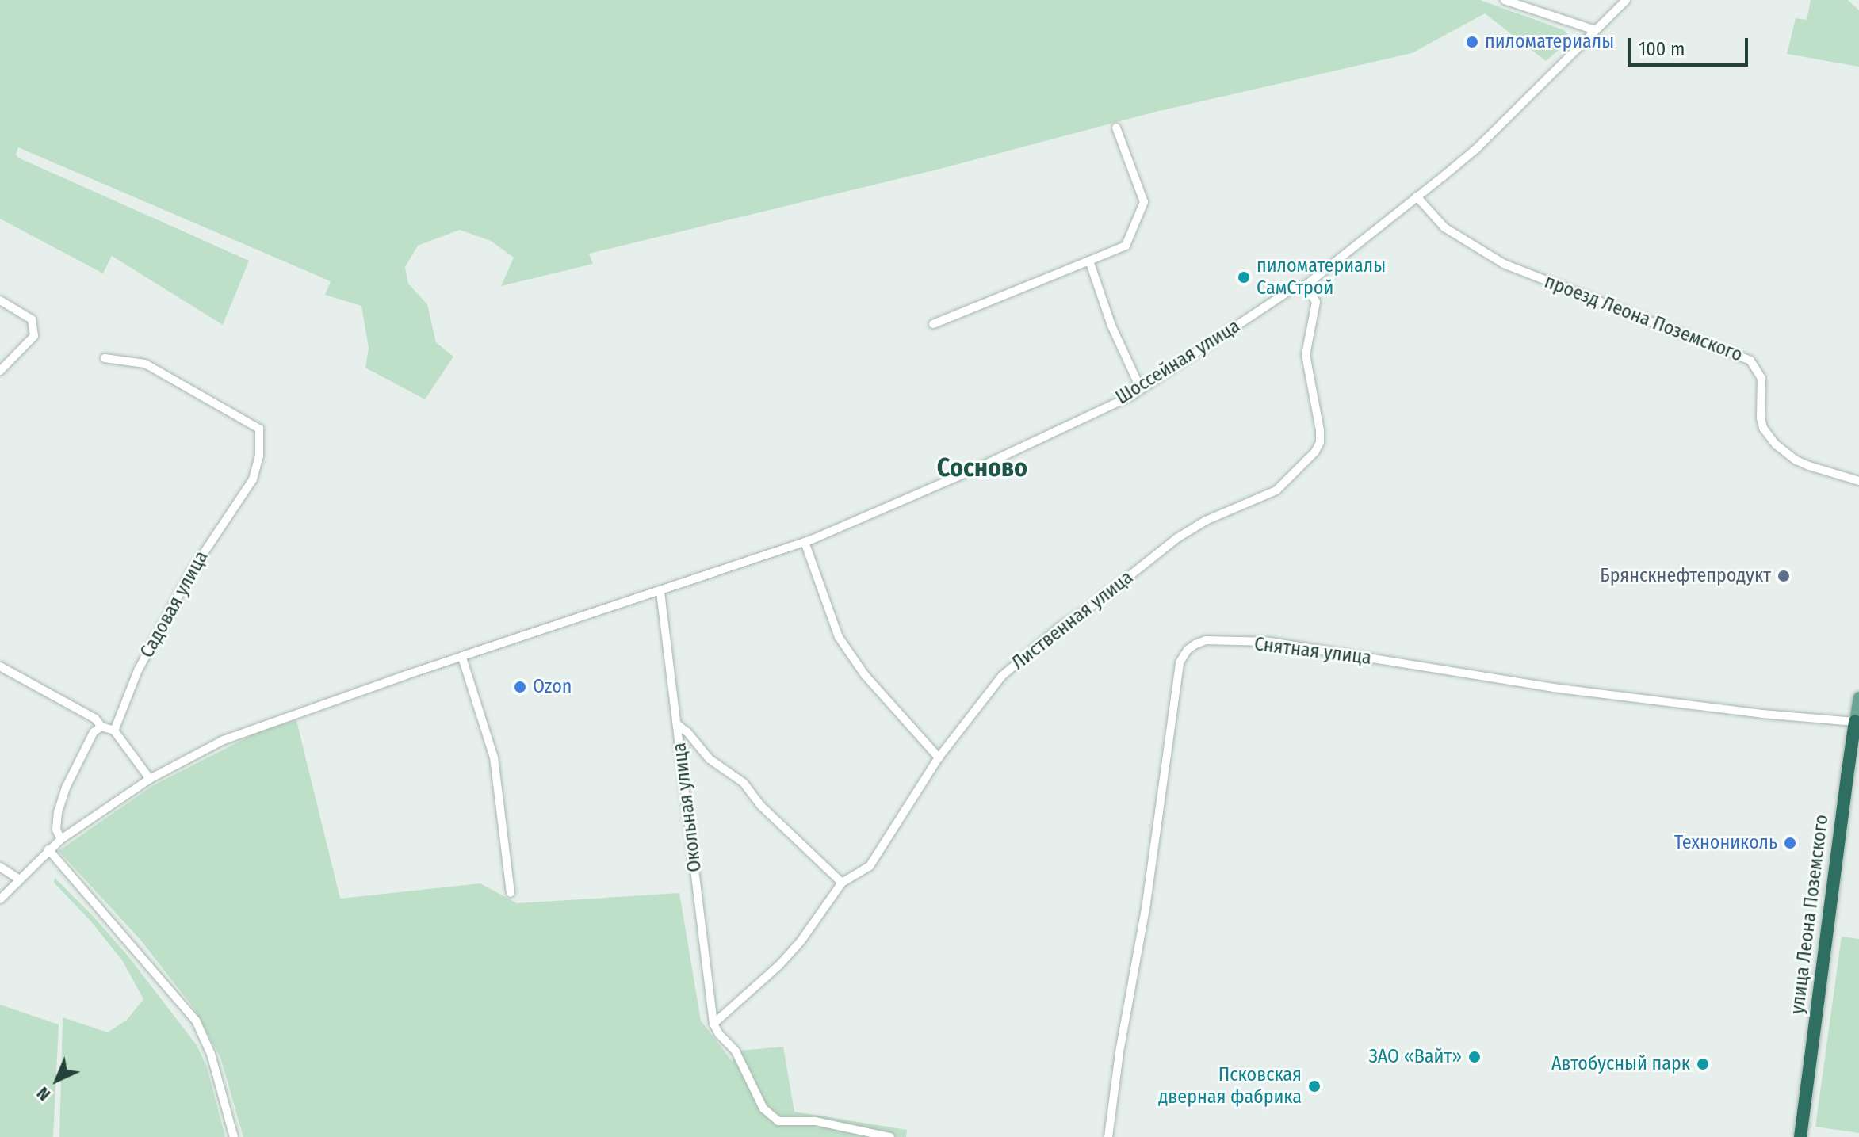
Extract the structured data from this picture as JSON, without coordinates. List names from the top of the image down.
{
  "streets": {
    "highway": ["улица Леона Поземского"],
    "street": [
      "проезд Леона Поземского",
      "Шоссейная улица",
      "Садовая улица",
      "Лиственная улица",
      "Снятная улица",
      "Окольная улица"
    ]
  },
  "crossings": [
    ["проезд Леона Поземского", "Шоссейная улица"],
    ["Шоссейная улица", "Лиственная улица"],
    ["Шоссейная улица", "Окольная улица"],
    ["Лиственная улица", "Окольная улица"],
    ["Снятная улица", "улица Леона Поземского"]
  ],
  "districts": ["Сосново"],
  "places": [
    "пиломатериалы",
    "пиломатериалы СамСтрой",
    "Брянскнефтепродукт",
    "Ozon",
    "Технониколь",
    "ЗАО «Вайт»",
    "Автобусный парк",
    "Псковская дверная фабрика"
  ],
  "scale_bar": "100 m",
  "north": "bottom left"
}
